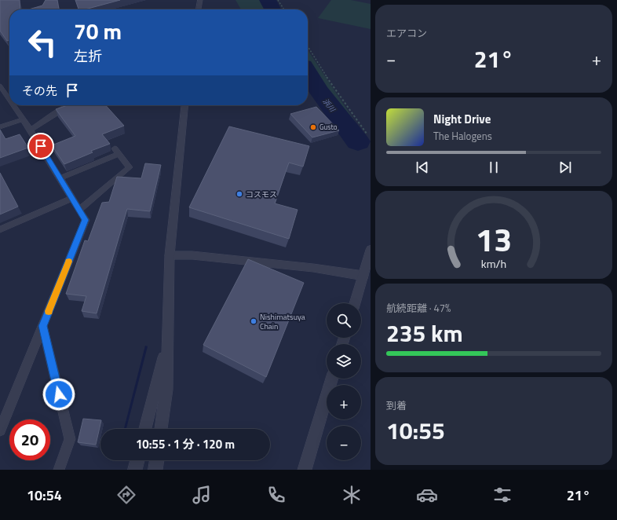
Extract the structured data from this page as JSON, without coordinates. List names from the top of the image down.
{
  "water": ["浜川"],
  "places": ["Gusto", "コスモス", "Nishimatsuya Chain"],
  "page": {
    "tile": [
      "エアコン",
      ["航続距離 · 47%", "235 km"],
      ["到着", "10:55"]
    ],
    "turn": ["70 m", "左折"],
    "heat": ["−", "21°", "+"],
    "then": "その先",
    "song": ["Night Drive", "The Halogens"],
    "map_buttons": ["+", "−"],
    "limit": "20",
    "trip": "10:55 · 1 分 · 120 m",
    "tabs": ["10:54", "21°"],
    "gauge": ["13", "km/h"]
  }
}
